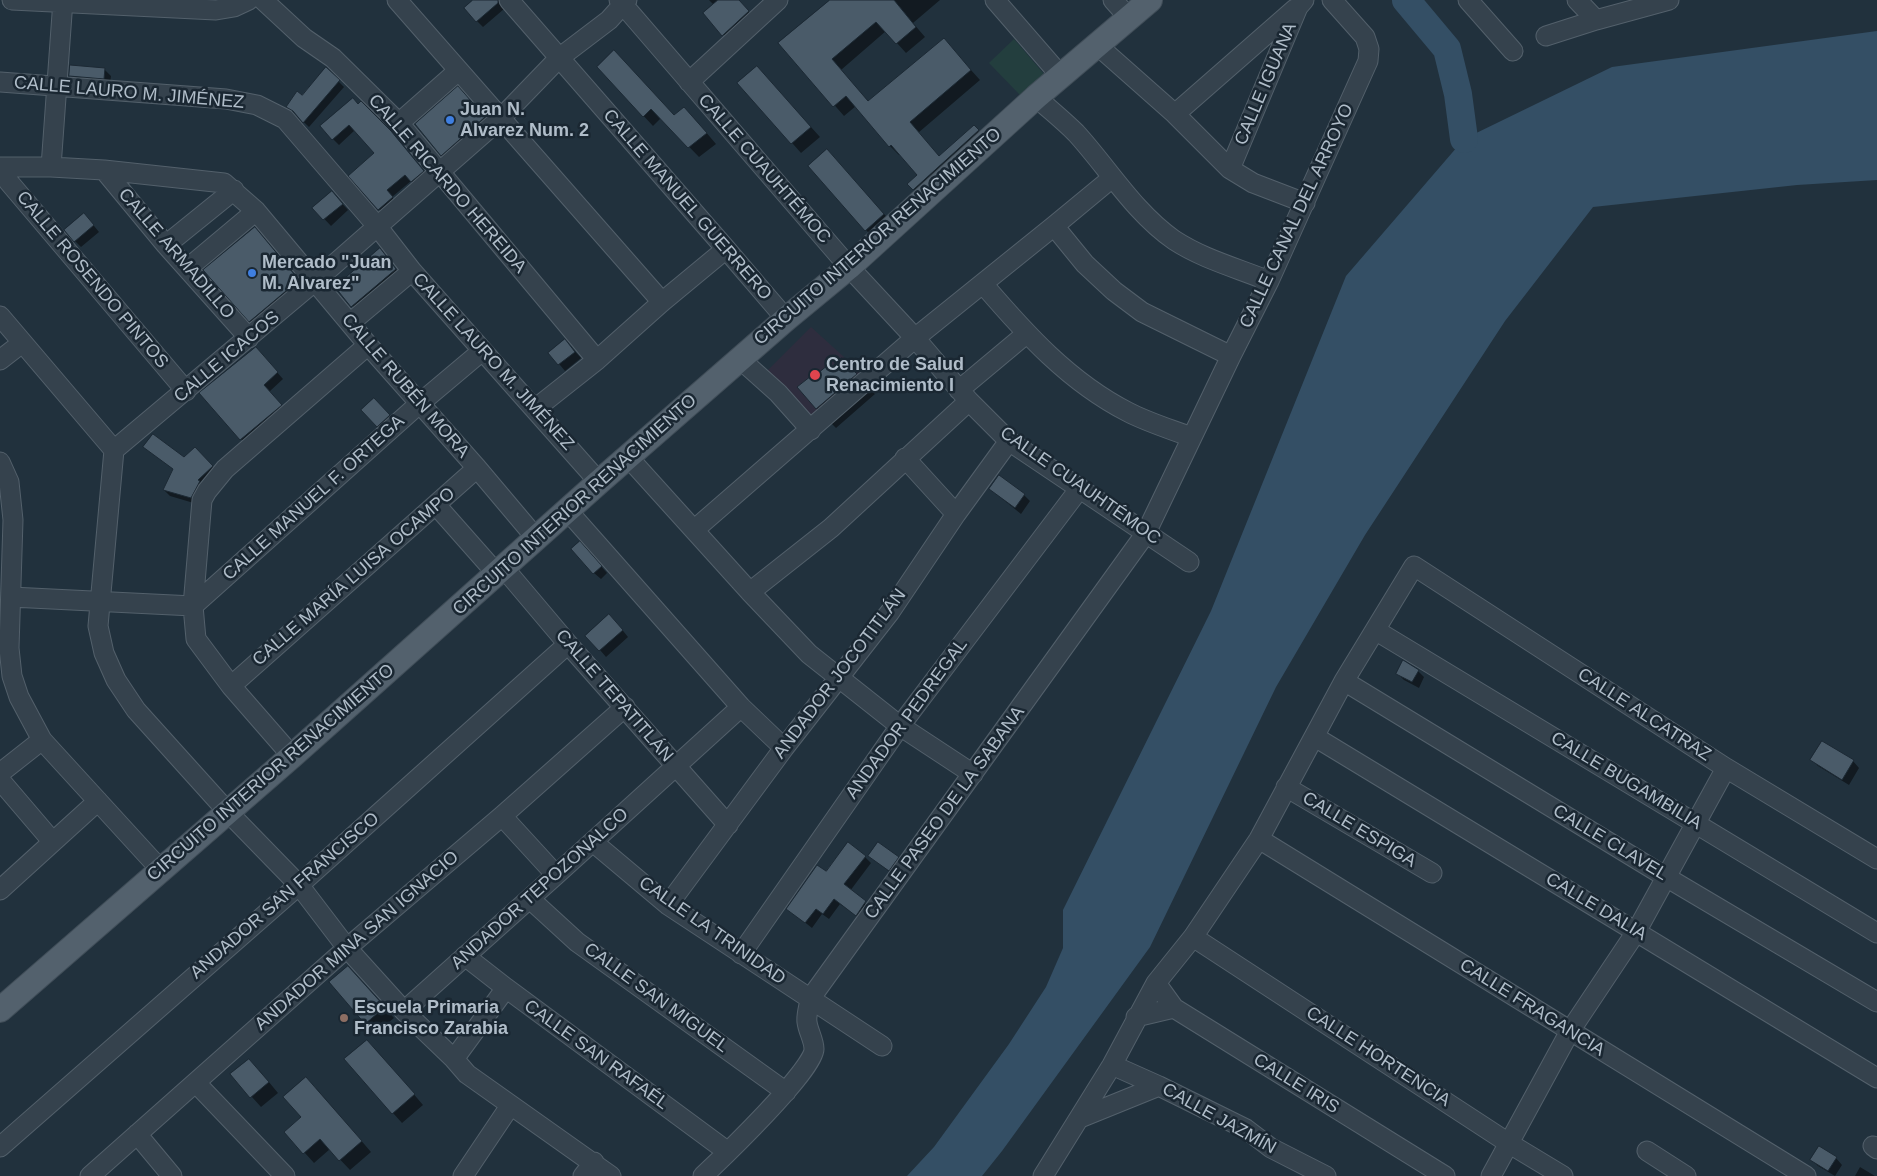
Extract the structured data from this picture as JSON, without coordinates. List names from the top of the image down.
{
  "streets": {
    "main road": ["CIRCUITO INTERIOR RENACIMIENTO"],
    "street": [
      "CALLE IGUANA",
      "CALLE LAURO M. JIMÉNEZ",
      "CALLE CUAUHTÉMOC",
      "CALLE RICARDO HEREIDA",
      "CALLE MANUEL GUERRERO",
      "CALLE CANAL DEL ARROYO",
      "CALLE ARMADILLO",
      "CALLE ROSENDO PINTOS",
      "CALLE ICACOS",
      "CALLE RUBÉN MORA",
      "CALLE MANUEL F. ORTEGA",
      "CALLE MARÍA LUISA OCAMPO",
      "ANDADOR JOCOTITLÁN",
      "CALLE TEPATITLÁN",
      "CALLE ALCATRAZ",
      "ANDADOR PEDREGAL",
      "CALLE BUGAMBILIA",
      "CALLE PASEO DE LA SABANA",
      "CALLE ESPIGA",
      "CALLE CLAVEL",
      "ANDADOR TEPOZONALCO",
      "ANDADOR SAN FRANCISCO",
      "CALLE DALIA",
      "CALLE LA TRINIDAD",
      "ANDADOR MINA SAN IGNACIO",
      "CALLE SAN MIGUEL",
      "CALLE FRAGANCIA",
      "CALLE SAN RAFAÉL",
      "CALLE HORTENCIA",
      "CALLE IRIS",
      "CALLE JAZMÍN"
    ]
  },
  "crossings": [
    ["CALLE LAURO M. JIMÉNEZ", "CIRCUITO INTERIOR RENACIMIENTO"],
    ["CALLE LAURO M. JIMÉNEZ", "CALLE ICACOS"],
    ["CALLE LAURO M. JIMÉNEZ", "CALLE MANUEL F. ORTEGA"],
    ["CALLE CUAUHTÉMOC", "CIRCUITO INTERIOR RENACIMIENTO"],
    ["CALLE CUAUHTÉMOC", "CALLE ICACOS"],
    ["CALLE CUAUHTÉMOC", "ANDADOR JOCOTITLÁN"],
    ["CALLE CUAUHTÉMOC", "ANDADOR PEDREGAL"],
    ["CALLE CUAUHTÉMOC", "CALLE PASEO DE LA SABANA"],
    ["CALLE RICARDO HEREIDA", "CALLE ICACOS"],
    ["CALLE MANUEL GUERRERO", "CIRCUITO INTERIOR RENACIMIENTO"],
    ["CALLE MANUEL GUERRERO", "CALLE ICACOS"],
    ["CALLE CANAL DEL ARROYO", "CALLE PASEO DE LA SABANA"],
    ["CIRCUITO INTERIOR RENACIMIENTO", "CALLE RUBÉN MORA"],
    ["CIRCUITO INTERIOR RENACIMIENTO", "CALLE TEPATITLÁN"],
    ["CALLE ARMADILLO", "CALLE ICACOS"],
    ["CALLE ARMADILLO", "CALLE RUBÉN MORA"],
    ["CALLE ROSENDO PINTOS", "CALLE ICACOS"],
    ["CALLE ROSENDO PINTOS", "CALLE RUBÉN MORA"],
    ["CALLE ICACOS", "CALLE RUBÉN MORA"],
    ["CALLE RUBÉN MORA", "CALLE MANUEL F. ORTEGA"],
    ["CALLE RUBÉN MORA", "CALLE MARÍA LUISA OCAMPO"],
    ["CALLE MARÍA LUISA OCAMPO", "CALLE TEPATITLÁN"],
    ["ANDADOR JOCOTITLÁN", "CALLE TEPATITLÁN"],
    ["ANDADOR JOCOTITLÁN", "CALLE LA TRINIDAD"],
    ["CALLE TEPATITLÁN", "ANDADOR TEPOZONALCO"],
    ["CALLE TEPATITLÁN", "ANDADOR SAN FRANCISCO"],
    ["CALLE TEPATITLÁN", "ANDADOR MINA SAN IGNACIO"],
    ["CALLE ALCATRAZ", "CALLE BUGAMBILIA"],
    ["ANDADOR PEDREGAL", "CALLE LA TRINIDAD"],
    ["CALLE PASEO DE LA SABANA", "CALLE LA TRINIDAD"],
    ["ANDADOR TEPOZONALCO", "CALLE LA TRINIDAD"],
    ["ANDADOR TEPOZONALCO", "CALLE SAN MIGUEL"],
    ["ANDADOR TEPOZONALCO", "CALLE SAN RAFAÉL"]
  ],
  "places": [
    "Juan N. Alvarez Num. 2",
    "Mercado \"Juan M. Alvarez\"",
    "Centro de Salud Renacimiento I",
    "Escuela Primaria Francisco Zarabia"
  ]
}
